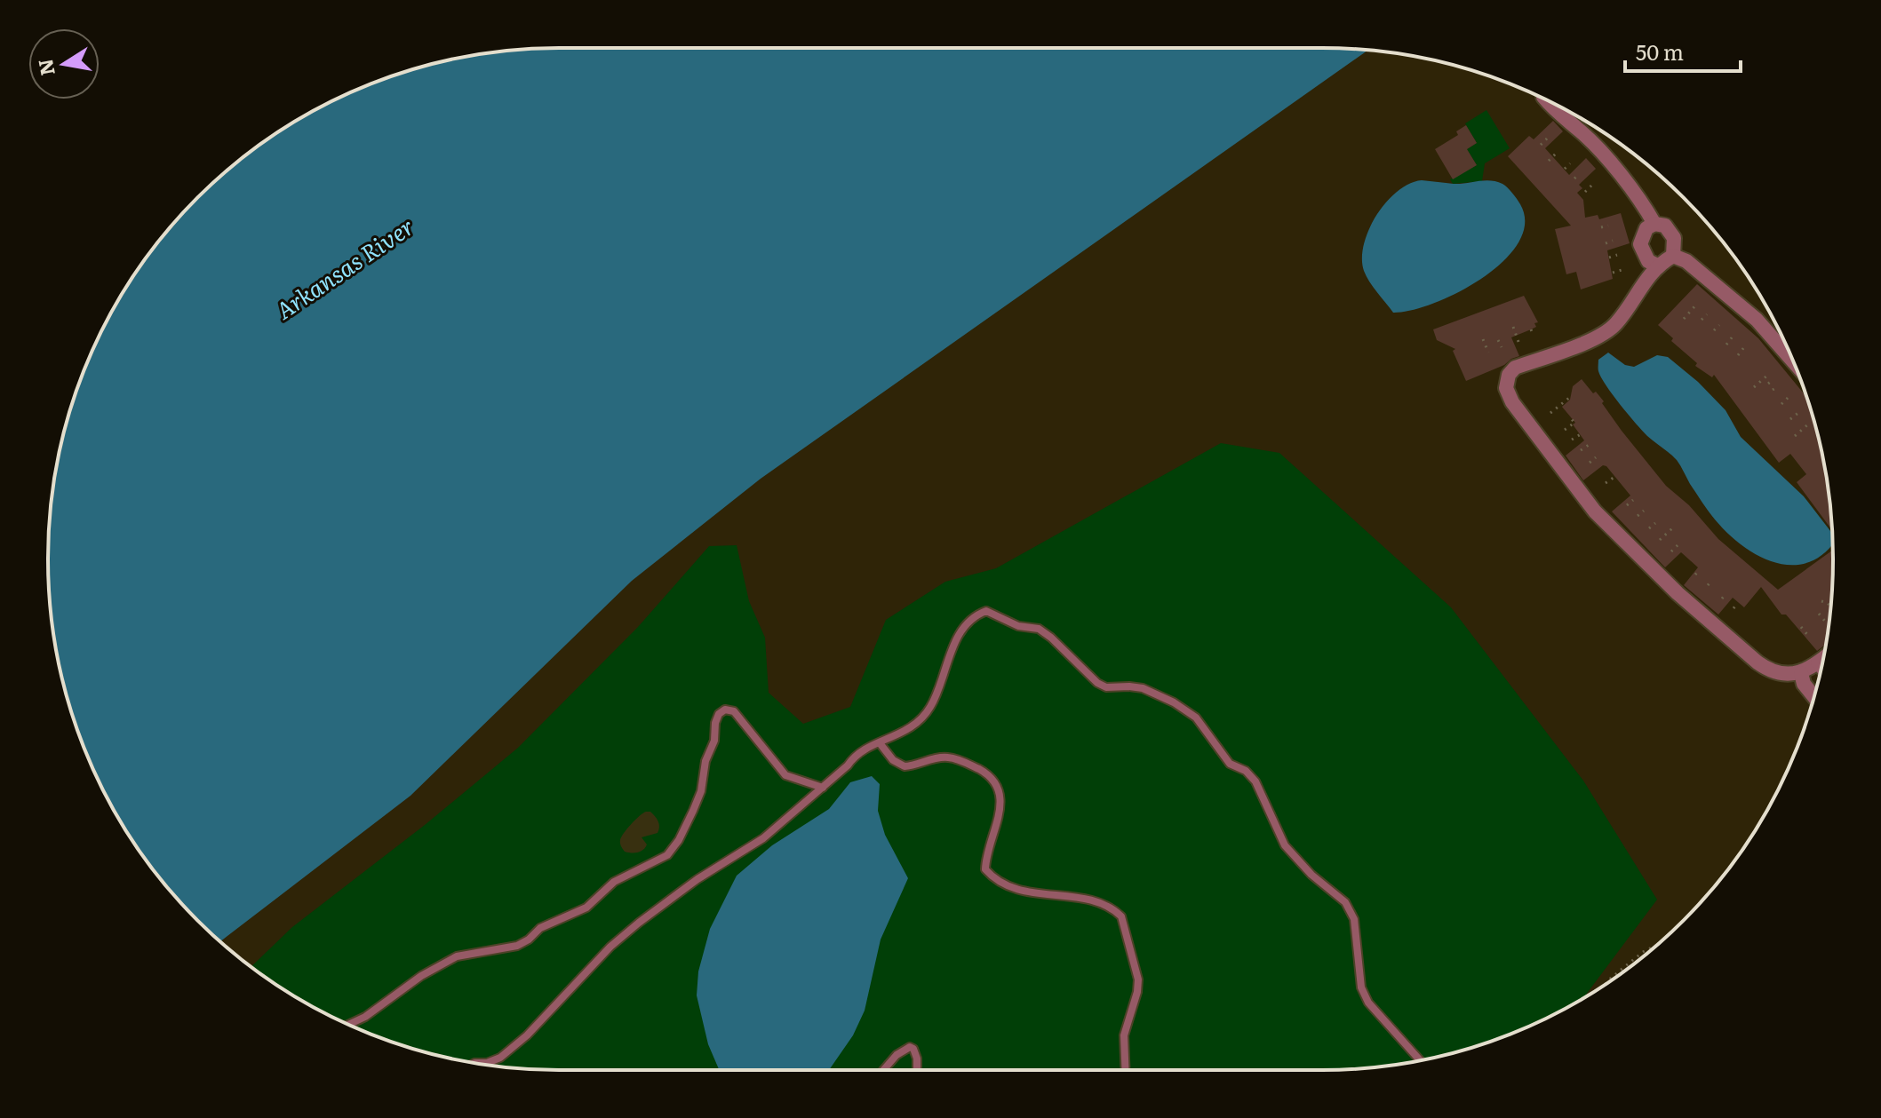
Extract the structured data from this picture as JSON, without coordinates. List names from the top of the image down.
{
  "water": ["Arkansas River"],
  "scale_bar": "50 m",
  "north": "left"
}
